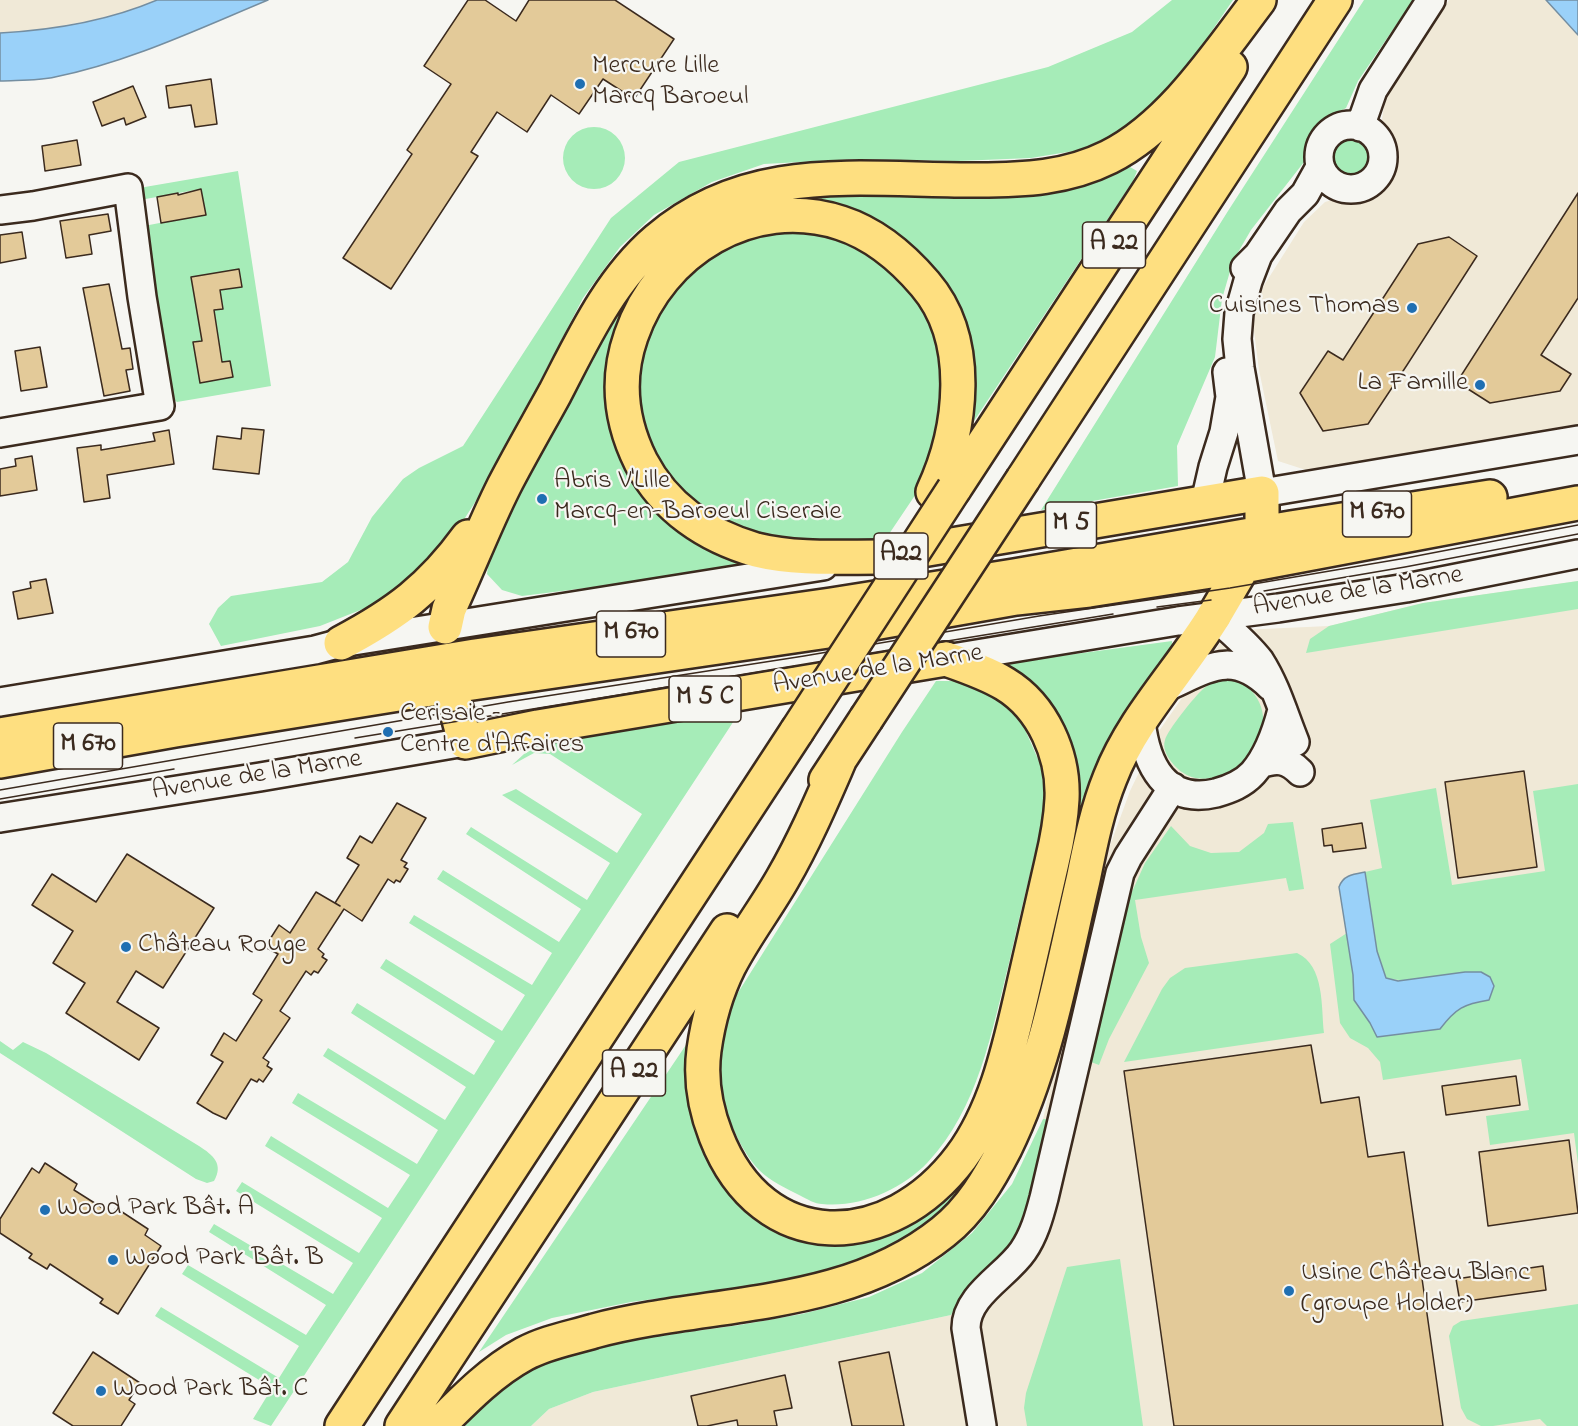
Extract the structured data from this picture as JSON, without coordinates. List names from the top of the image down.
{
  "streets": {
    "main road": [
      "A 22",
      "M 670",
      "M 5",
      "A22",
      "Avenue de la Marne",
      "M 5 C"
    ]
  },
  "crossings": [
    ["A 22", "A22"]
  ],
  "places": [
    "Mercure Lille Marcq Baroeul",
    "Cuisines Thomas",
    "La Famille",
    "Abris V'Lille Marcq-en-Baroeul Ciseraie",
    "Cerisaie – Centre d'Affaires",
    "Château Rouge",
    "Wood Park Bât. A",
    "Wood Park Bât. B",
    "Usine Château Blanc (groupe Holder)",
    "Wood Park Bât. C"
  ]
}
